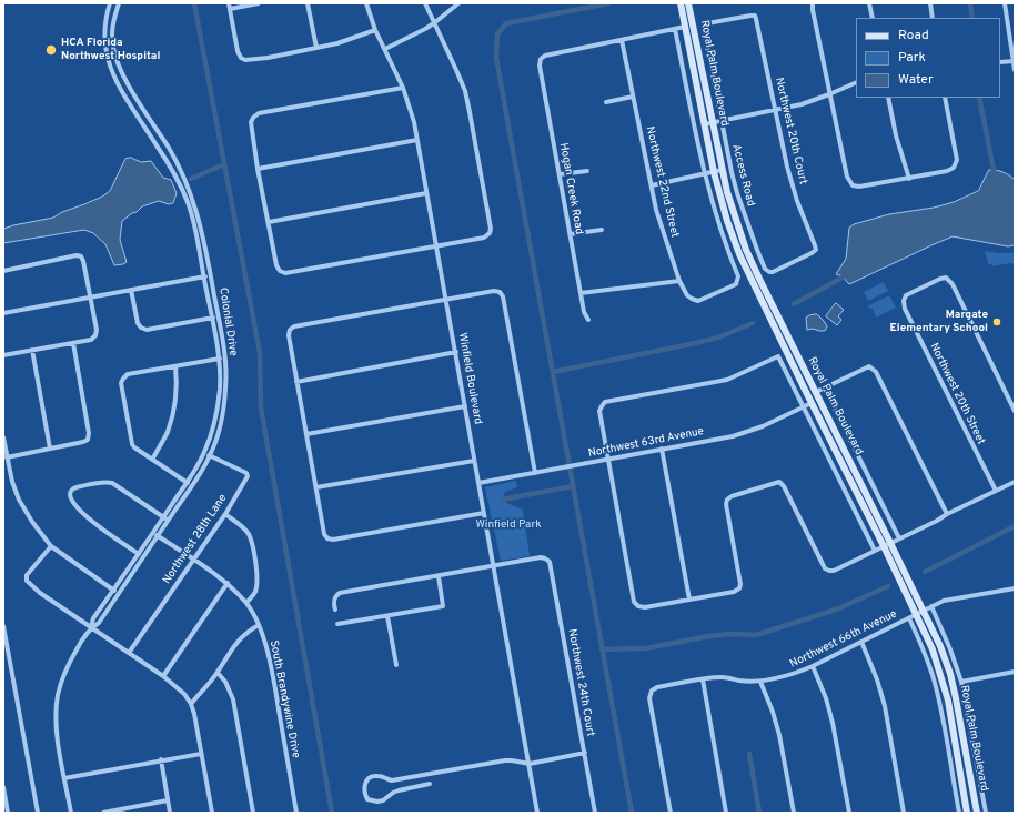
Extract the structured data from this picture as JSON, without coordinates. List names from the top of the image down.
{
  "streets": {
    "main road": ["Royal Palm Boulevard"],
    "street": [
      "Northwest 20th Court",
      "Access Road",
      "Northwest 22nd Street",
      "Hogan Creek Road",
      "Colonial Drive",
      "Winfield Boulevard",
      "Northwest 20th Street",
      "Northwest 63rd Avenue",
      "Northwest 28th Lane",
      "Northwest 66th Avenue",
      "Northwest 24th Court",
      "South Brandywine Drive"
    ]
  },
  "crossings": [
    ["Royal Palm Boulevard", "Northwest 63rd Avenue"],
    ["Royal Palm Boulevard", "Northwest 66th Avenue"],
    ["Northwest 20th Court", "Access Road"],
    ["Northwest 22nd Street", "Hogan Creek Road"],
    ["Colonial Drive", "Northwest 28th Lane"],
    ["Colonial Drive", "South Brandywine Drive"],
    ["Winfield Boulevard", "Northwest 63rd Avenue"],
    ["Winfield Boulevard", "Northwest 24th Court"],
    ["Northwest 28th Lane", "South Brandywine Drive"]
  ],
  "parks": ["Winfield Park"],
  "places": ["HCA Florida Northwest Hospital", "Margate Elementary School"],
  "legend": ["Road", "Park", "Water"]
}
